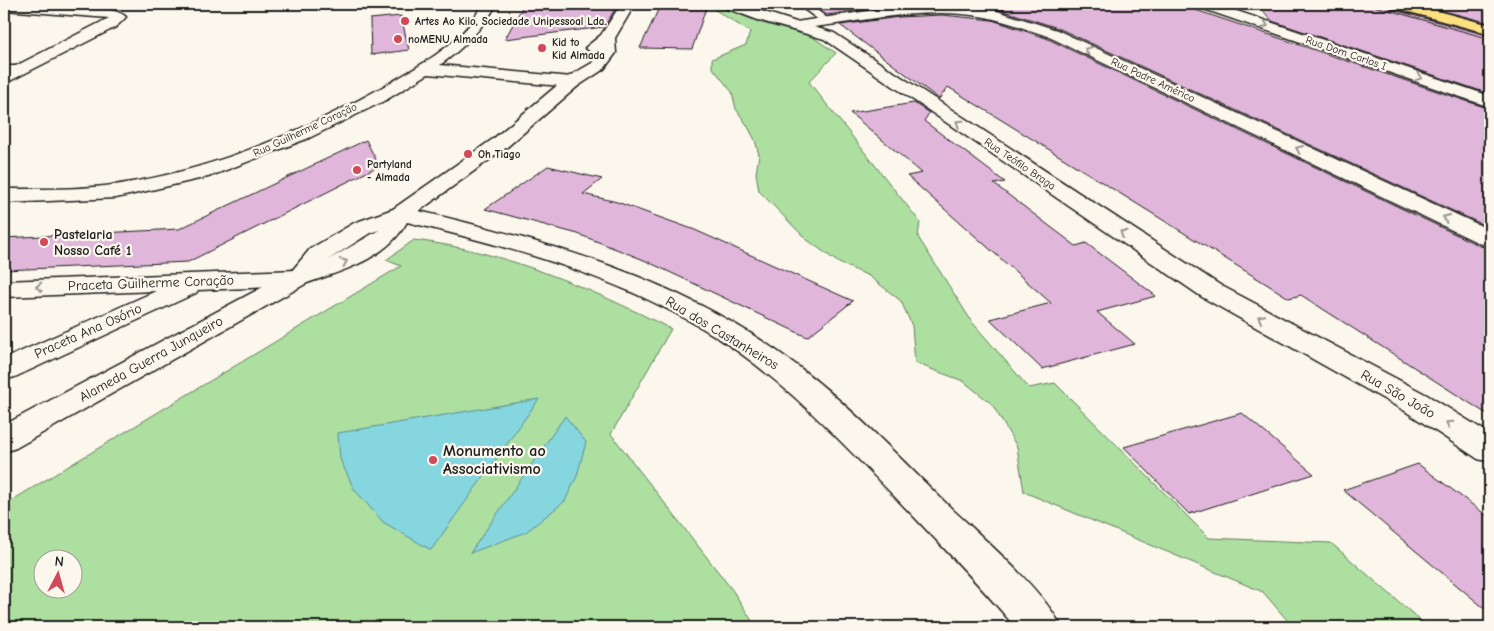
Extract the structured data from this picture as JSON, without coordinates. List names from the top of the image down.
{
  "streets": {
    "street": [
      "Rua Dom Carlos I",
      "Rua Padre Américo",
      "Rua Guilherme Coração",
      "Rua Teófilo Braga",
      "Praceta Guilherme Coração",
      "Praceta Ana Osório",
      "Rua dos Castanheiros",
      "Alameda Guerra Junqueiro",
      "Rua São João"
    ]
  },
  "crossings": [
    ["Rua Padre Américo", "Rua Teófilo Braga"],
    ["Rua Teófilo Braga", "Rua São João"],
    ["Praceta Guilherme Coração", "Praceta Ana Osório"],
    ["Praceta Guilherme Coração", "Alameda Guerra Junqueiro"],
    ["Rua dos Castanheiros", "Alameda Guerra Junqueiro"]
  ],
  "one_way": [
    "Rua Dom Carlos I",
    "Rua Padre Américo",
    "Rua Teófilo Braga",
    "Praceta Guilherme Coração",
    "Rua São João"
  ],
  "places": [
    "Artes Ao Kilo, Sociedade Unipessoal Lda.",
    "noMENU Almada",
    "Kid to Kid Almada",
    "Oh Tiago",
    "Partyland - Almada",
    "Pastelaria Nosso Café 1",
    "Monumento ao Associativismo"
  ],
  "north": "top"
}
